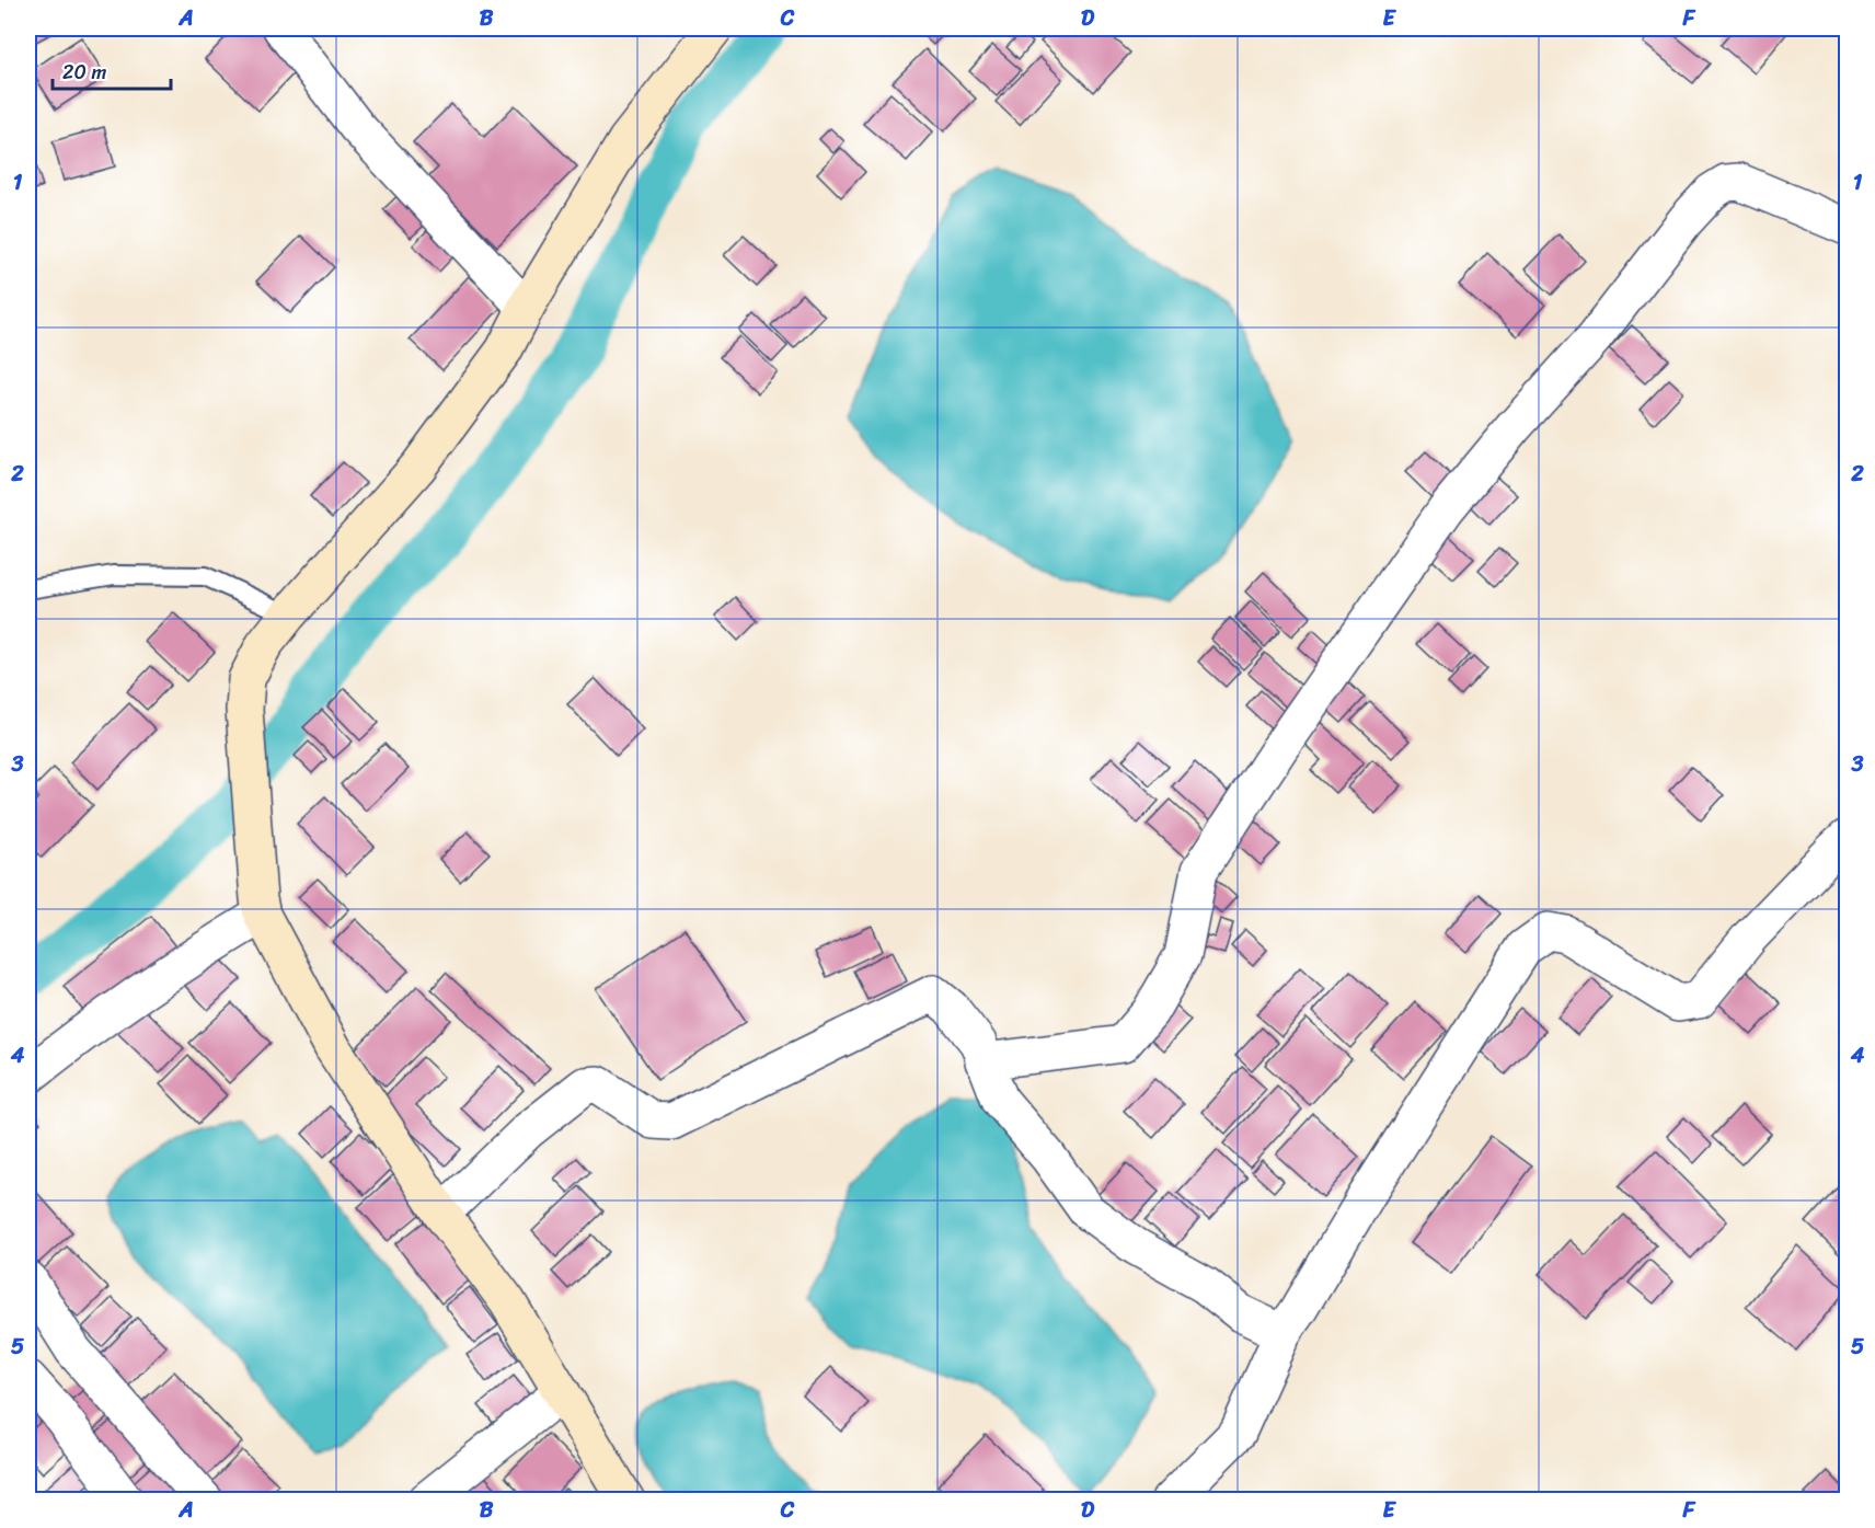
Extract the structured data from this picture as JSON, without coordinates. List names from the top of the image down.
{
  "scale_bar": "20 m",
  "grid": {
    "columns": [
      "A",
      "B",
      "C",
      "D",
      "E",
      "F"
    ],
    "rows": [
      "1",
      "2",
      "3",
      "4",
      "5"
    ]
  }
}
